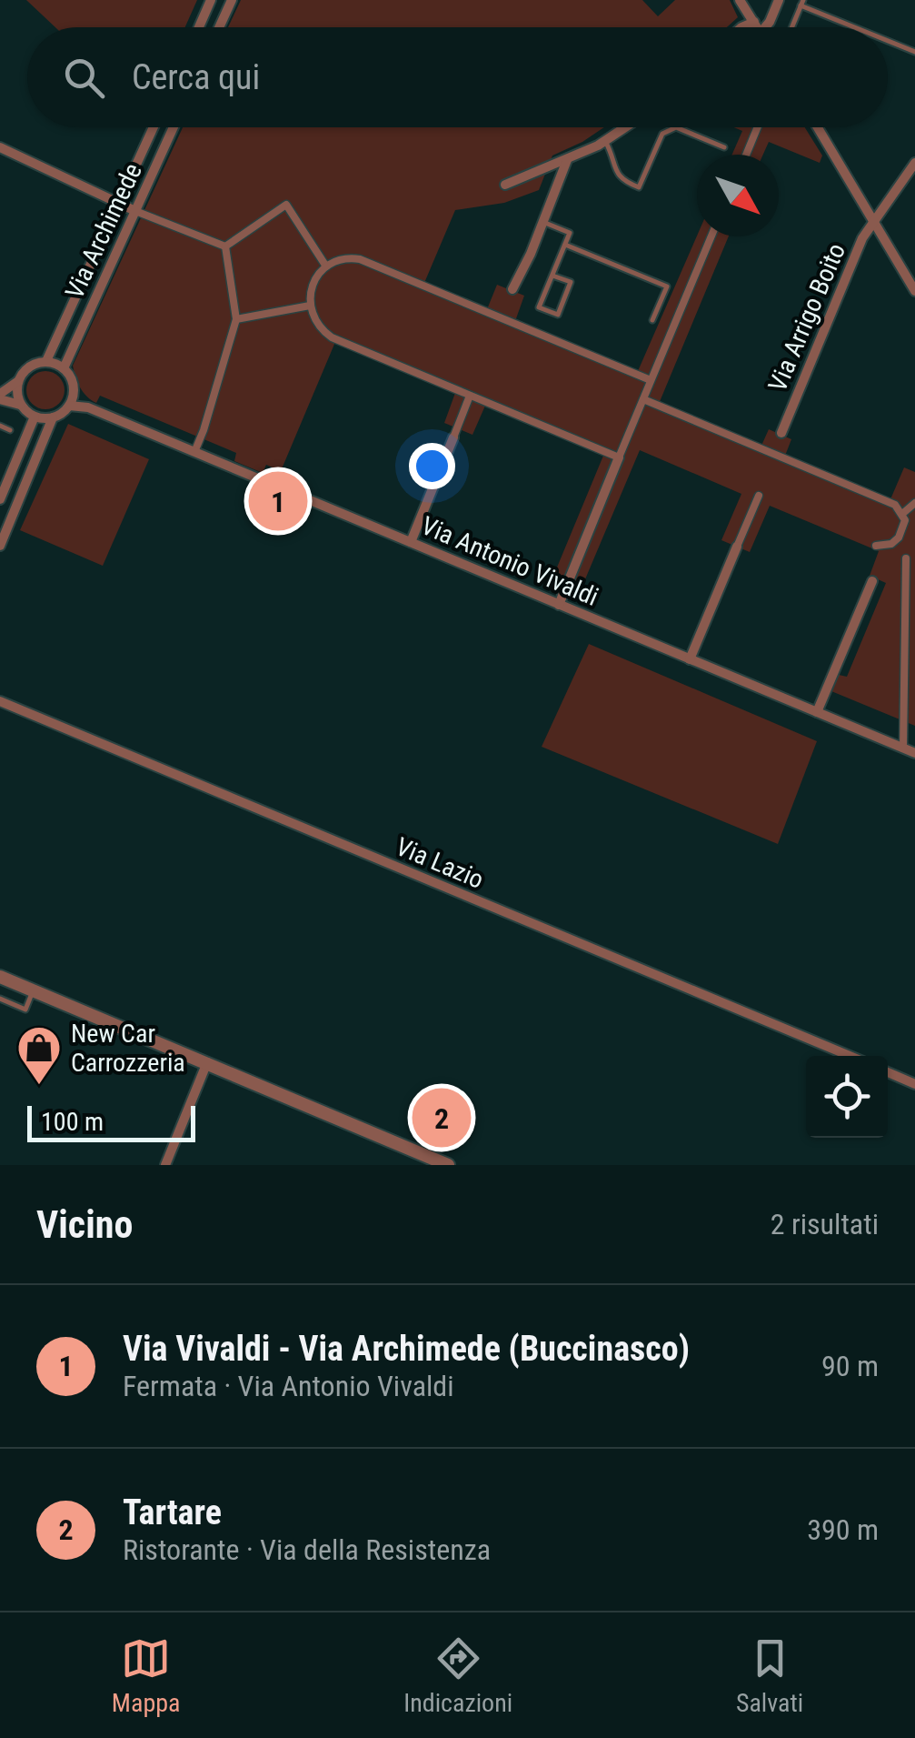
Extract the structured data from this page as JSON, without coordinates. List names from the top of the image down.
{
  "streets": {
    "street": [
      "Via Archimede",
      "Via Arrigo Boito",
      "Via Antonio Vivaldi",
      "Via Lazio"
    ]
  },
  "crossings": [
    ["Via Archimede", "Via Antonio Vivaldi"]
  ],
  "places": {
    "shop": ["New Car Carrozzeria"]
  },
  "scale_bar": "100 m",
  "north": "bottom right",
  "page": {
    "search": "Cerca qui",
    "pins": ["1", "2"],
    "scale": "100 m",
    "heading": ["Vicino", "2 risultati"],
    "list": [
      {
        "mark": "1",
        "name": "Via Vivaldi - Via Archimede (Buccinasco)",
        "note": "Fermata · Via Antonio Vivaldi",
        "value": "90 m"
      },
      {
        "mark": "2",
        "name": "Tartare",
        "note": "Ristorante · Via della Resistenza",
        "value": "390 m"
      }
    ],
    "nav": ["Mappa", "Indicazioni", "Salvati"]
  }
}
